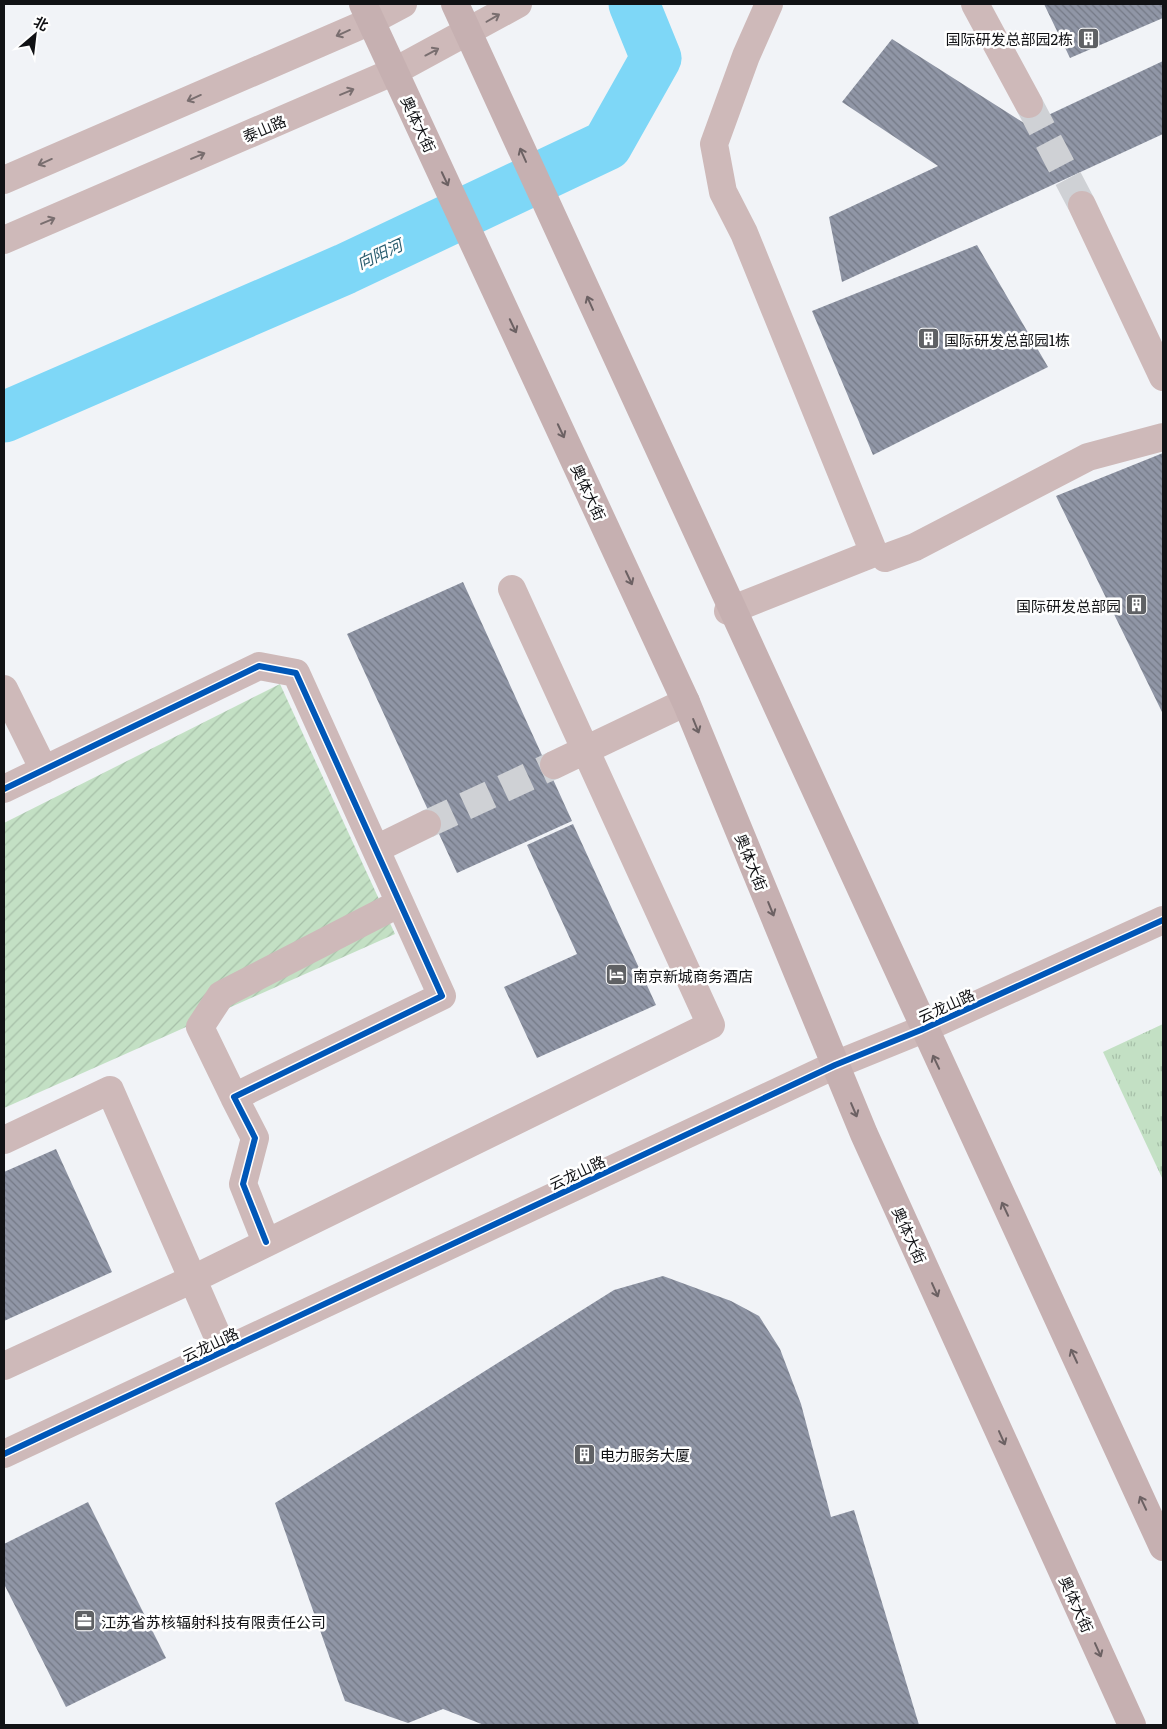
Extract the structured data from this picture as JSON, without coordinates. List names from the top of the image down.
{
  "streets": {
    "main road": ["奥体大街"],
    "street": ["泰山路", "云龙山路"]
  },
  "crossings": [
    ["奥体大街", "泰山路"],
    ["奥体大街", "云龙山路"]
  ],
  "water": ["向阳河"],
  "places": {
    "building": [
      "国际研发总部园2栋",
      "国际研发总部园1栋",
      "国际研发总部园",
      "电力服务大厦"
    ],
    "hotel": ["南京新城商务酒店"],
    "office": ["江苏省苏核辐射科技有限责任公司"]
  },
  "north": "top right"
}
